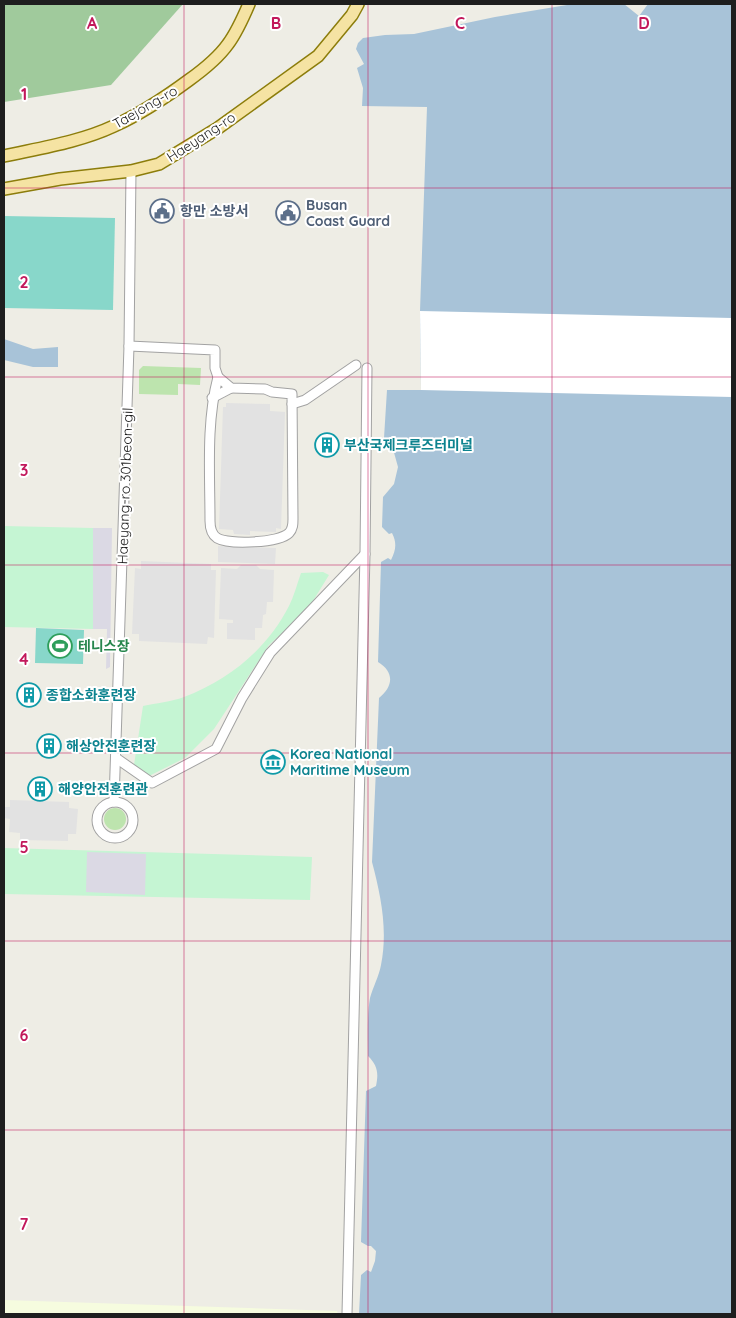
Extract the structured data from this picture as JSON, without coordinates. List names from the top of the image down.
{
  "streets": {
    "main road": ["Taejong-ro", "Haeyang-ro"],
    "street": ["Haeyang-ro 301beon-gil"]
  },
  "crossings": [
    ["Haeyang-ro", "Haeyang-ro 301beon-gil"]
  ],
  "places": {
    "public building": ["항만 소방서", "Busan Coast Guard"],
    "building": [
      "부산국제크루즈터미널",
      "종합소화훈련장",
      "해상안전훈련장",
      "해양안전훈련관"
    ],
    "sports": ["테니스장"],
    "museum": ["Korea National Maritime Museum"]
  },
  "grid": {
    "columns": [
      "A",
      "B",
      "C",
      "D"
    ],
    "rows": [
      "1",
      "2",
      "3",
      "4",
      "5",
      "6",
      "7"
    ]
  }
}
